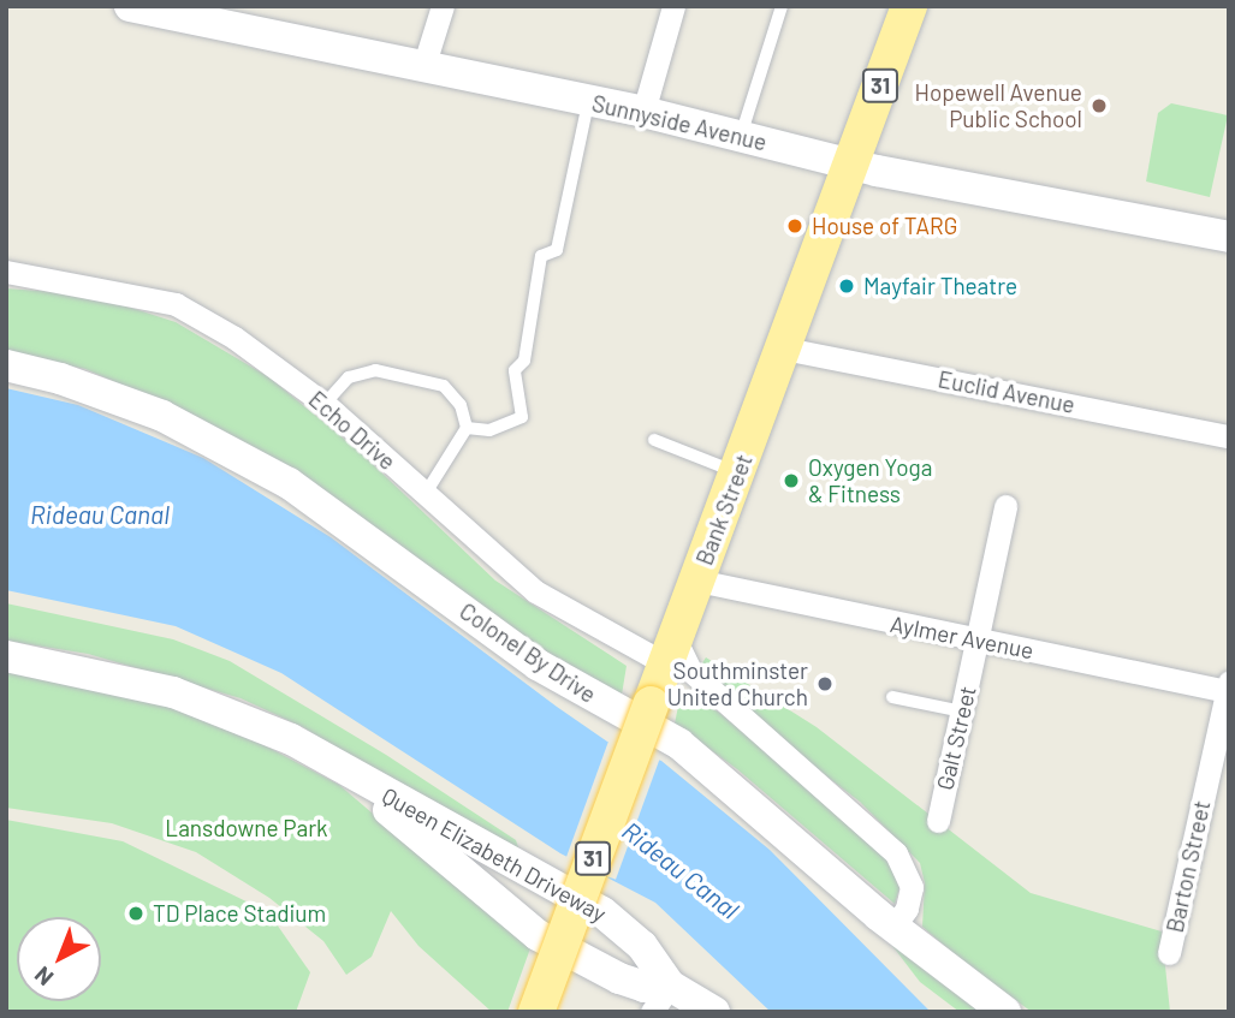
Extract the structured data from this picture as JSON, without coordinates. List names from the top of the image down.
{
  "streets": {
    "main road": [
      "31",
      "Sunnyside Avenue",
      "Bank Street",
      "Colonel By Drive",
      "Queen Elizabeth Driveway"
    ],
    "street": [
      "Euclid Avenue",
      "Echo Drive",
      "Aylmer Avenue",
      "Galt Street",
      "Barton Street"
    ]
  },
  "crossings": [
    ["Sunnyside Avenue", "Bank Street"],
    ["Euclid Avenue", "Bank Street"],
    ["Echo Drive", "Bank Street"],
    ["Bank Street", "Aylmer Avenue"],
    ["Aylmer Avenue", "Galt Street"],
    ["Aylmer Avenue", "Barton Street"]
  ],
  "water": ["Rideau Canal"],
  "parks": ["Lansdowne Park"],
  "places": [
    "Hopewell Avenue Public School",
    "House of TARG",
    "Mayfair Theatre",
    "Oxygen Yoga & Fitness",
    "Southminster United Church",
    "TD Place Stadium"
  ],
  "north": "bottom left"
}
